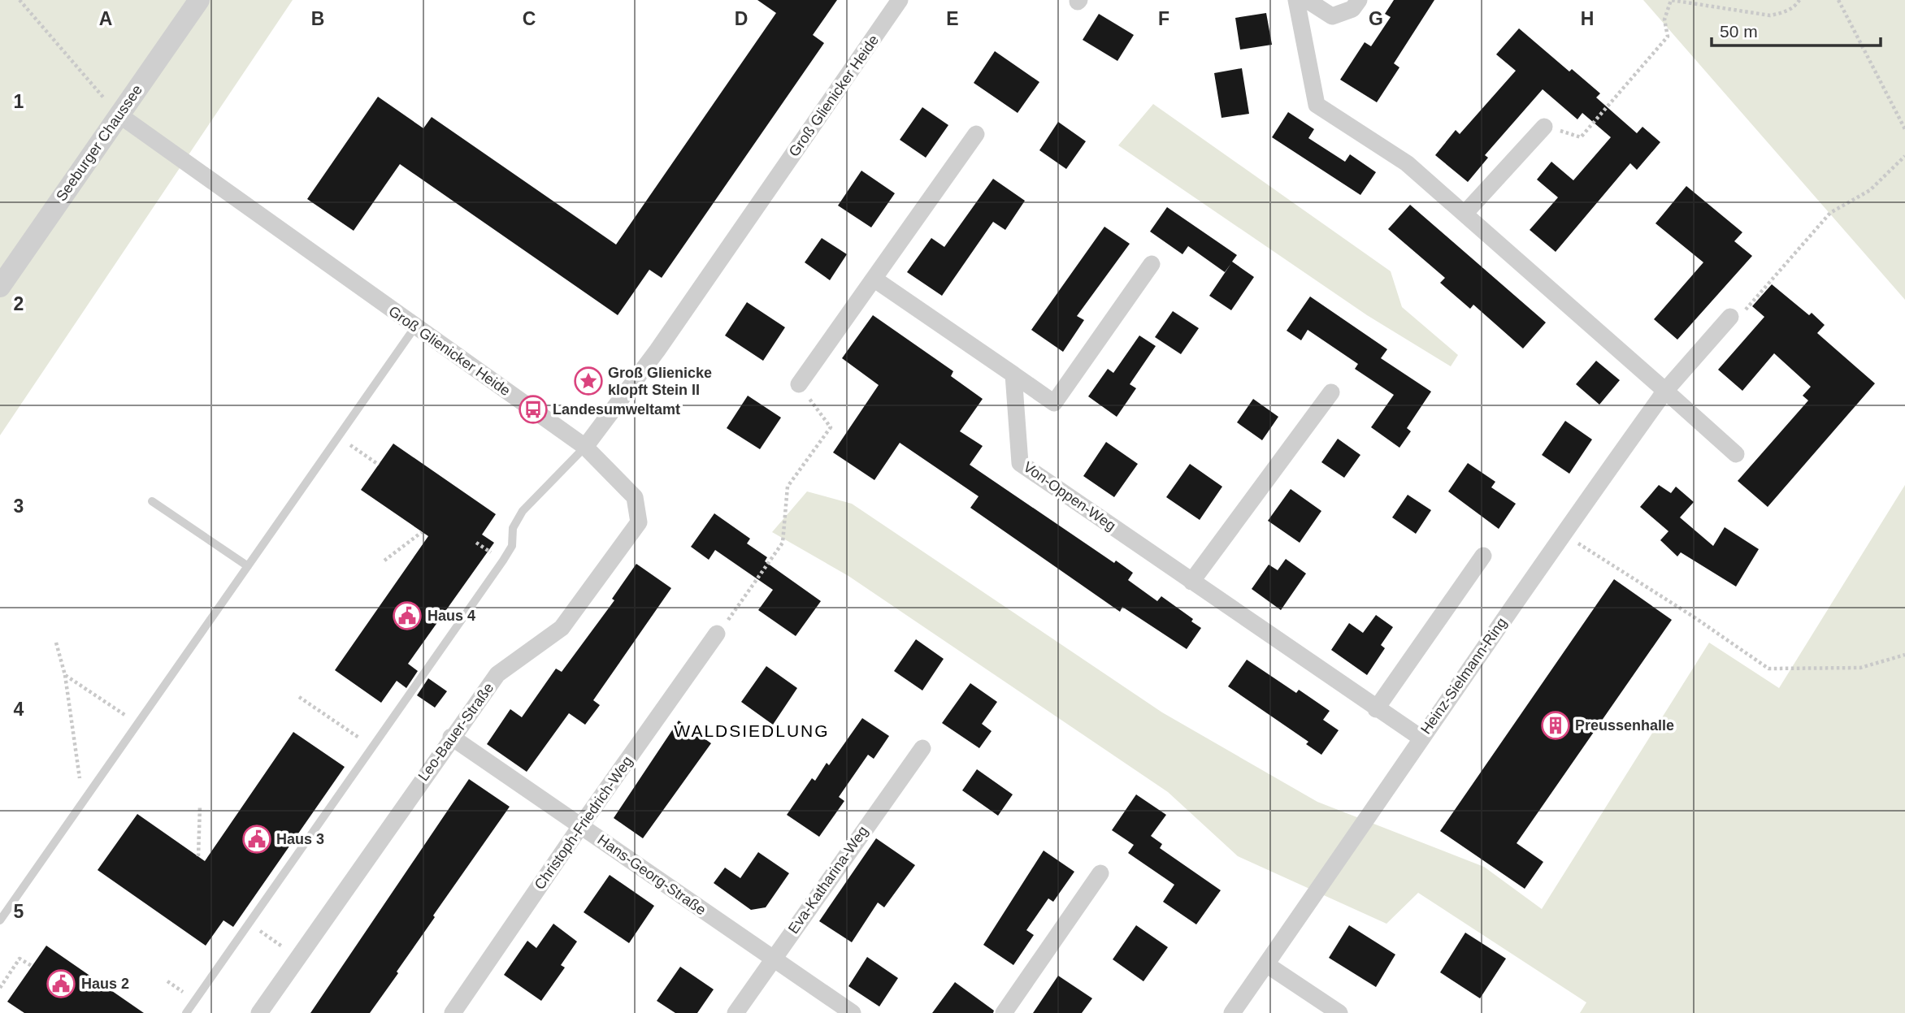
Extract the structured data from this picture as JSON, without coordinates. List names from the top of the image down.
{
  "streets": {
    "street": [
      "Groß Glienicker Heide",
      "Seeburger Chaussee",
      "Von-Oppen-Weg",
      "Heinz-Sielmann-Ring",
      "Leo-Bauer-Straße",
      "Christoph-Friedrich-Weg",
      "Hans-Georg-Straße",
      "Eva-Katharina-Weg"
    ]
  },
  "crossings": [
    ["Groß Glienicker Heide", "Seeburger Chaussee"],
    ["Groß Glienicker Heide", "Leo-Bauer-Straße"],
    ["Von-Oppen-Weg", "Heinz-Sielmann-Ring"],
    ["Leo-Bauer-Straße", "Hans-Georg-Straße"],
    ["Christoph-Friedrich-Weg", "Hans-Georg-Straße"],
    ["Hans-Georg-Straße", "Eva-Katharina-Weg"]
  ],
  "districts": ["WALDSIEDLUNG"],
  "places": {
    "place": ["Groß Glienicke klopft Stein II"],
    "bus stop": ["Landesumweltamt"],
    "public building": ["Haus 4", "Haus 3", "Haus 2"],
    "building": ["Preussenhalle"]
  },
  "scale_bar": "50 m",
  "grid": {
    "columns": [
      "A",
      "B",
      "C",
      "D",
      "E",
      "F",
      "G",
      "H"
    ],
    "rows": [
      "1",
      "2",
      "3",
      "4",
      "5"
    ]
  }
}
